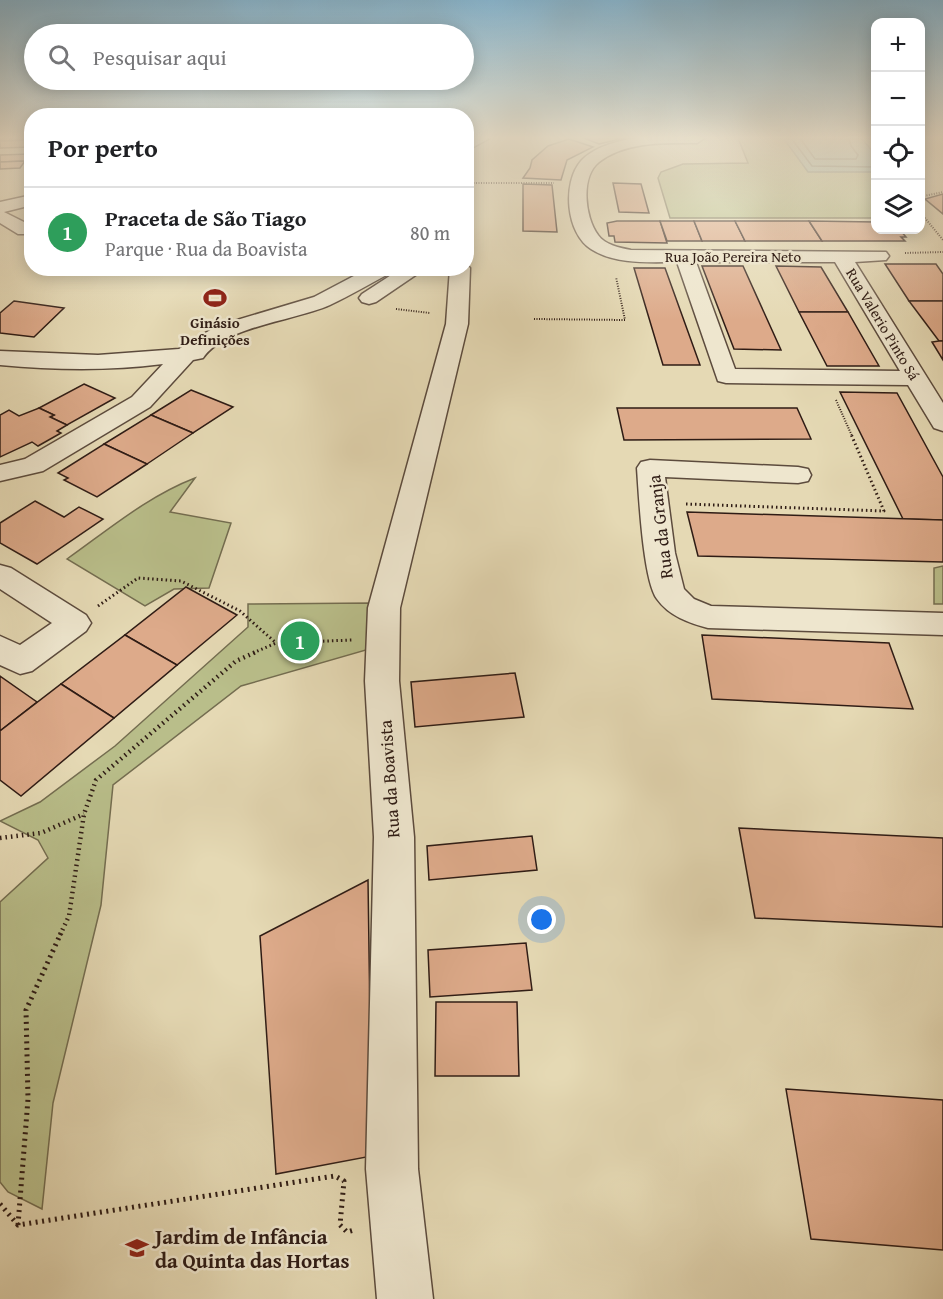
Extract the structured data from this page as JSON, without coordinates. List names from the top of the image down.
{
  "streets": {
    "street": [
      "Rua João Pereira Neto",
      "Rua Valerio Pinto Sá",
      "Rua da Granja",
      "Rua da Boavista"
    ]
  },
  "crossings": [
    ["Rua João Pereira Neto", "Rua Valerio Pinto Sá"]
  ],
  "places": {
    "sports": ["Ginásio Definições"],
    "school or university": ["Jardim de Infância da Quinta das Hortas"]
  },
  "page": {
    "map_buttons": ["+", "−"],
    "search": "Pesquisar aqui",
    "heading": "Por perto",
    "list": [
      {
        "mark": "1",
        "name": "Praceta de São Tiago",
        "note": "Parque · Rua da Boavista",
        "value": "80 m"
      }
    ],
    "pins": "1"
  }
}
